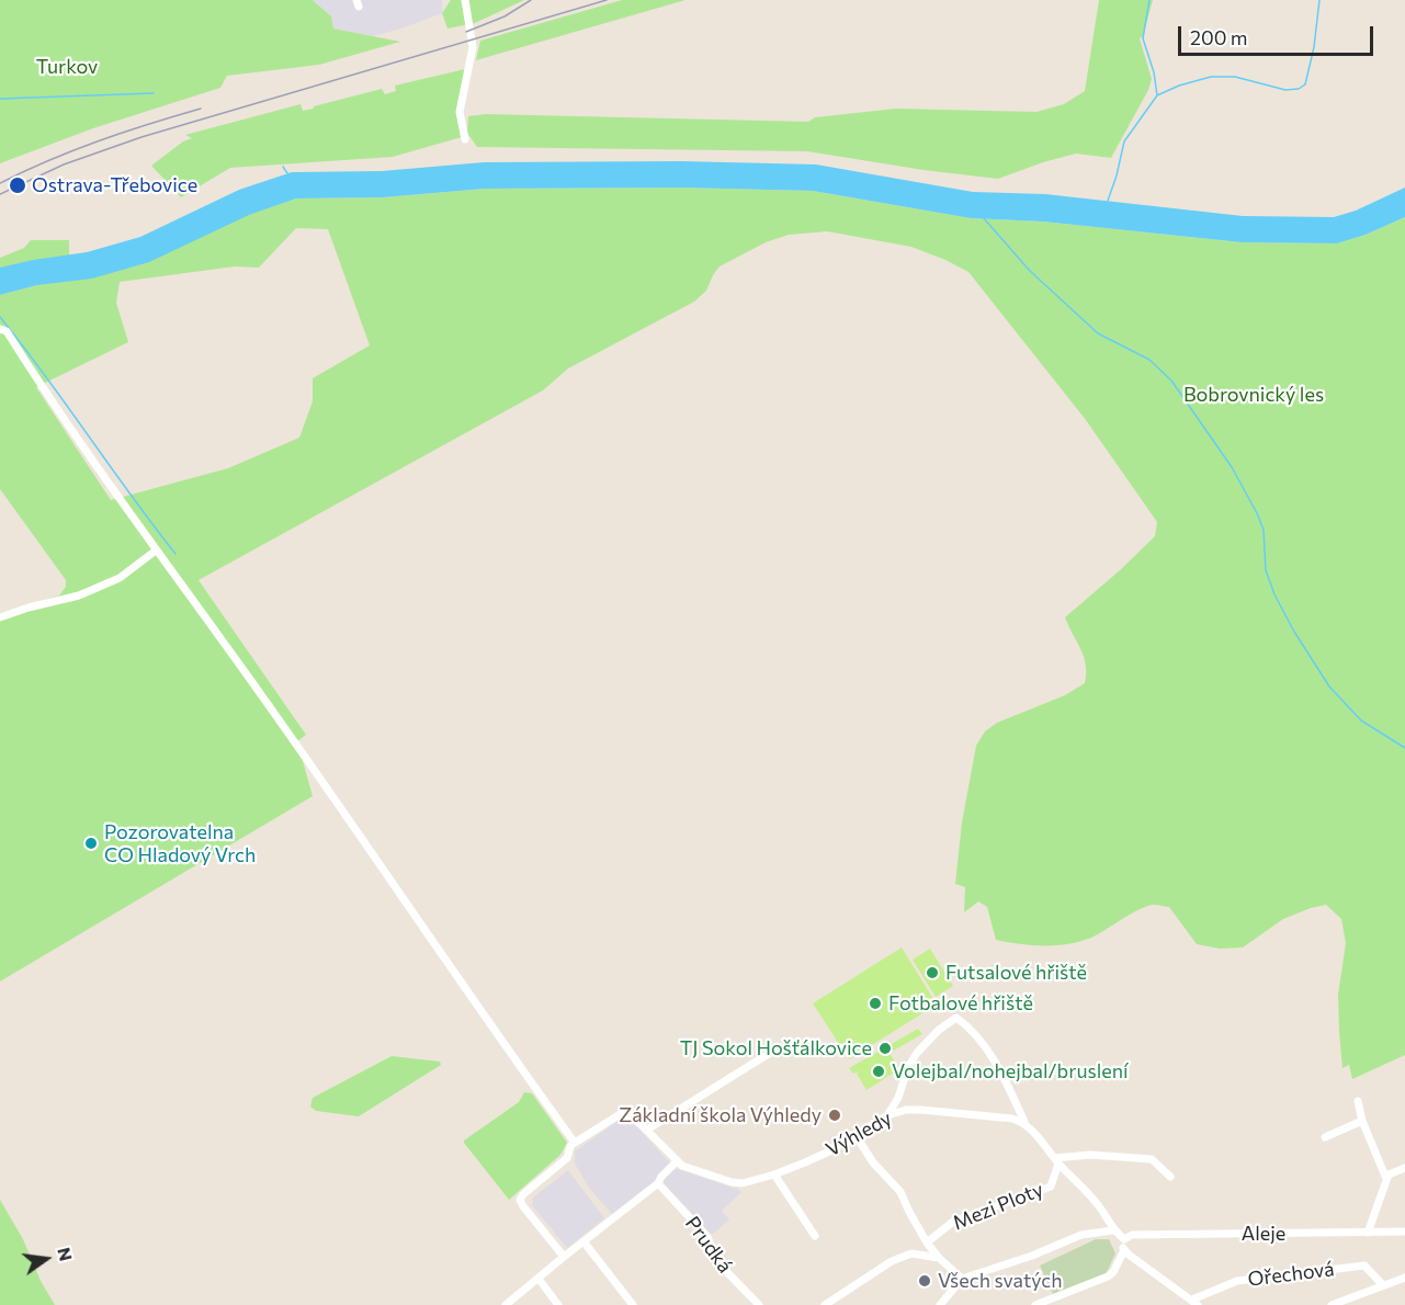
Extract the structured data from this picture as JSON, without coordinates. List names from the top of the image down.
{
  "streets": {
    "street": [
      "Výhledy",
      "Mezi Ploty",
      "Aleje",
      "Prudká",
      "Ořechová"
    ]
  },
  "parks": ["Turkov", "Bobrovnický les"],
  "places": [
    "Ostrava-Třebovice",
    "Pozorovatelna CO Hladový Vrch",
    "Futsalové hřiště",
    "Fotbalové hřiště",
    "TJ Sokol Hošťálkovice",
    "Volejbal/nohejbal/bruslení",
    "Základní škola Výhledy",
    "Všech svatých"
  ],
  "scale_bar": "200 m",
  "north": "right"
}
